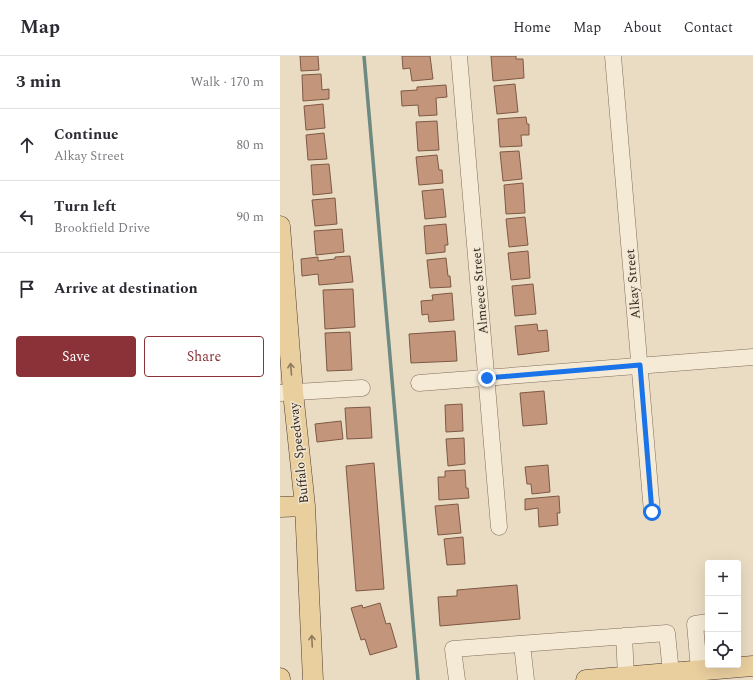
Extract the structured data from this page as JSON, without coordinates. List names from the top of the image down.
{
  "streets": {
    "main road": ["Buffalo Speedway"],
    "street": ["Alkay Street", "Almeece Street"]
  },
  "one_way": ["Buffalo Speedway"],
  "page": {
    "header": "Map",
    "nav": [
      "Home",
      "Map",
      "About",
      "Contact"
    ],
    "heading": ["3 min", "Walk · 170 m"],
    "list": [
      ["Continue", "Alkay Street", "80 m"],
      ["Turn left", "Brookfield Drive", "90 m"],
      "Arrive at destination"
    ],
    "buttons": ["Save", "Share"],
    "map_buttons": ["+", "−"]
  }
}
